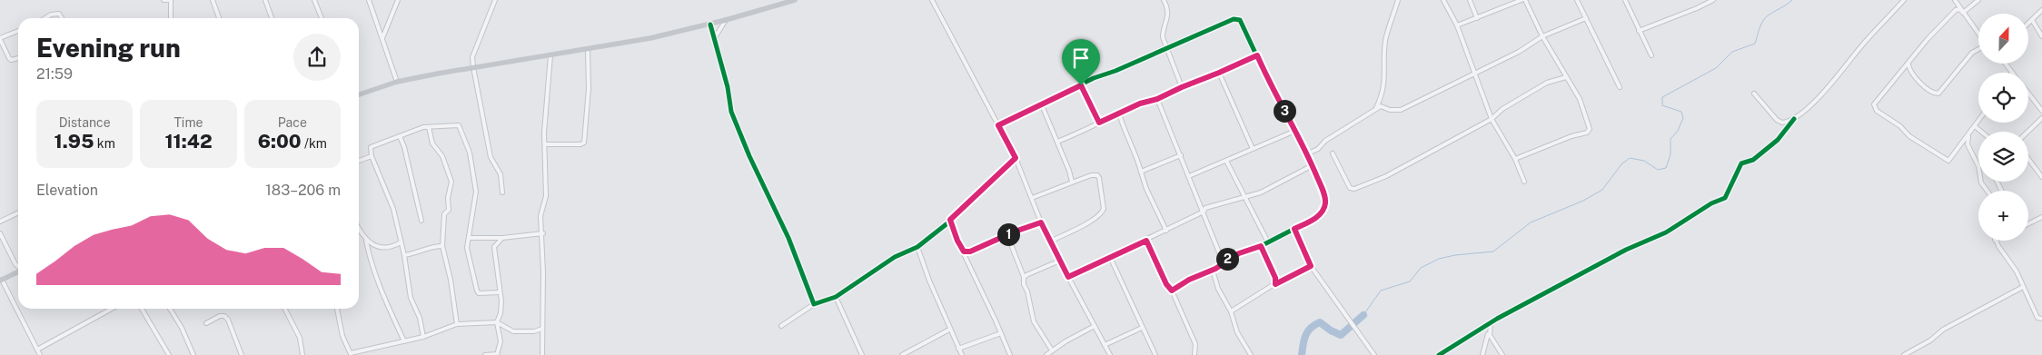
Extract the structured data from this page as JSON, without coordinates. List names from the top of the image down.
{
  "north": "top",
  "page": {
    "map_buttons": "+",
    "heading": ["Evening run", "21:59"],
    "stats": [
      ["Distance", "1.95 km"],
      ["Time", "11:42"],
      ["Pace", "6:00 /km"]
    ],
    "pins": ["3", "1", "2"],
    "chart": ["Elevation", "183–206 m"]
  }
}
